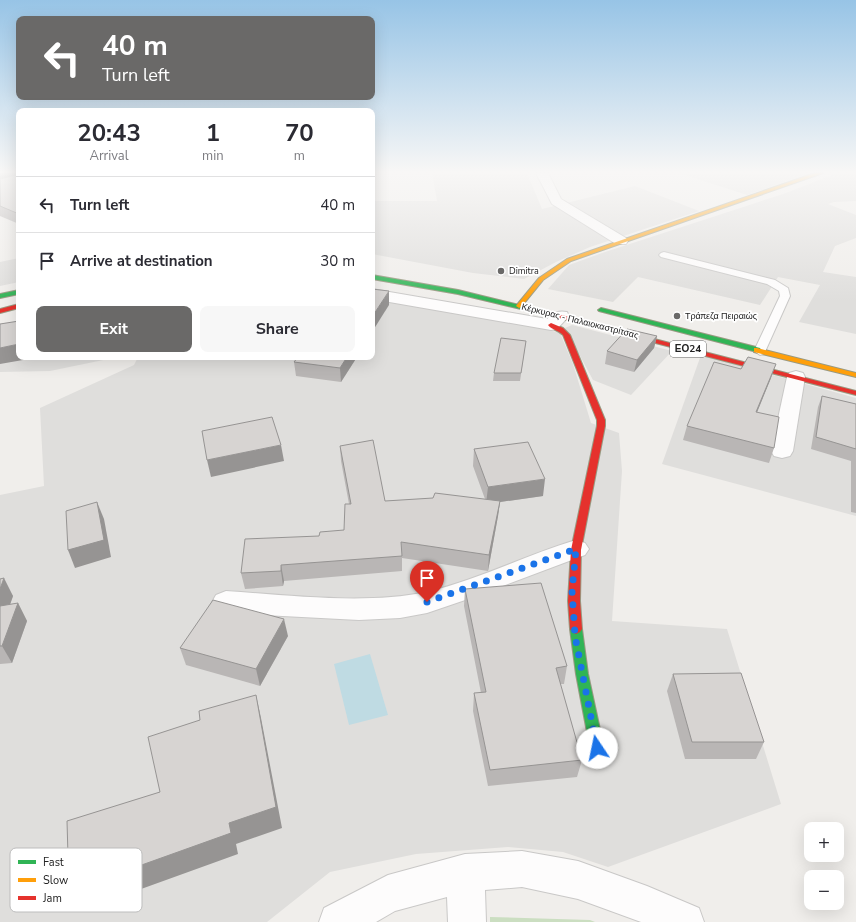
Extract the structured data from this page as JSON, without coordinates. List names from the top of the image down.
{
  "streets": {
    "street": ["Κέρκυρας - Παλαιοκαστρίτσας", "ΕΟ24"]
  },
  "places": ["Dimitra", "Τράπεζα Πειραιώς"],
  "legend": ["Fast", "Slow", "Jam"],
  "page": {
    "turn": ["40 m", "Turn left"],
    "eta": [
      "20:43",
      "Arrival",
      "1",
      "min",
      "70",
      "m"
    ],
    "list": [
      {
        "name": "Turn left",
        "value": "40 m"
      },
      {
        "name": "Arrive at destination",
        "value": "30 m"
      }
    ],
    "buttons": ["Exit", "Share"],
    "map_buttons": ["+", "−"]
  }
}
